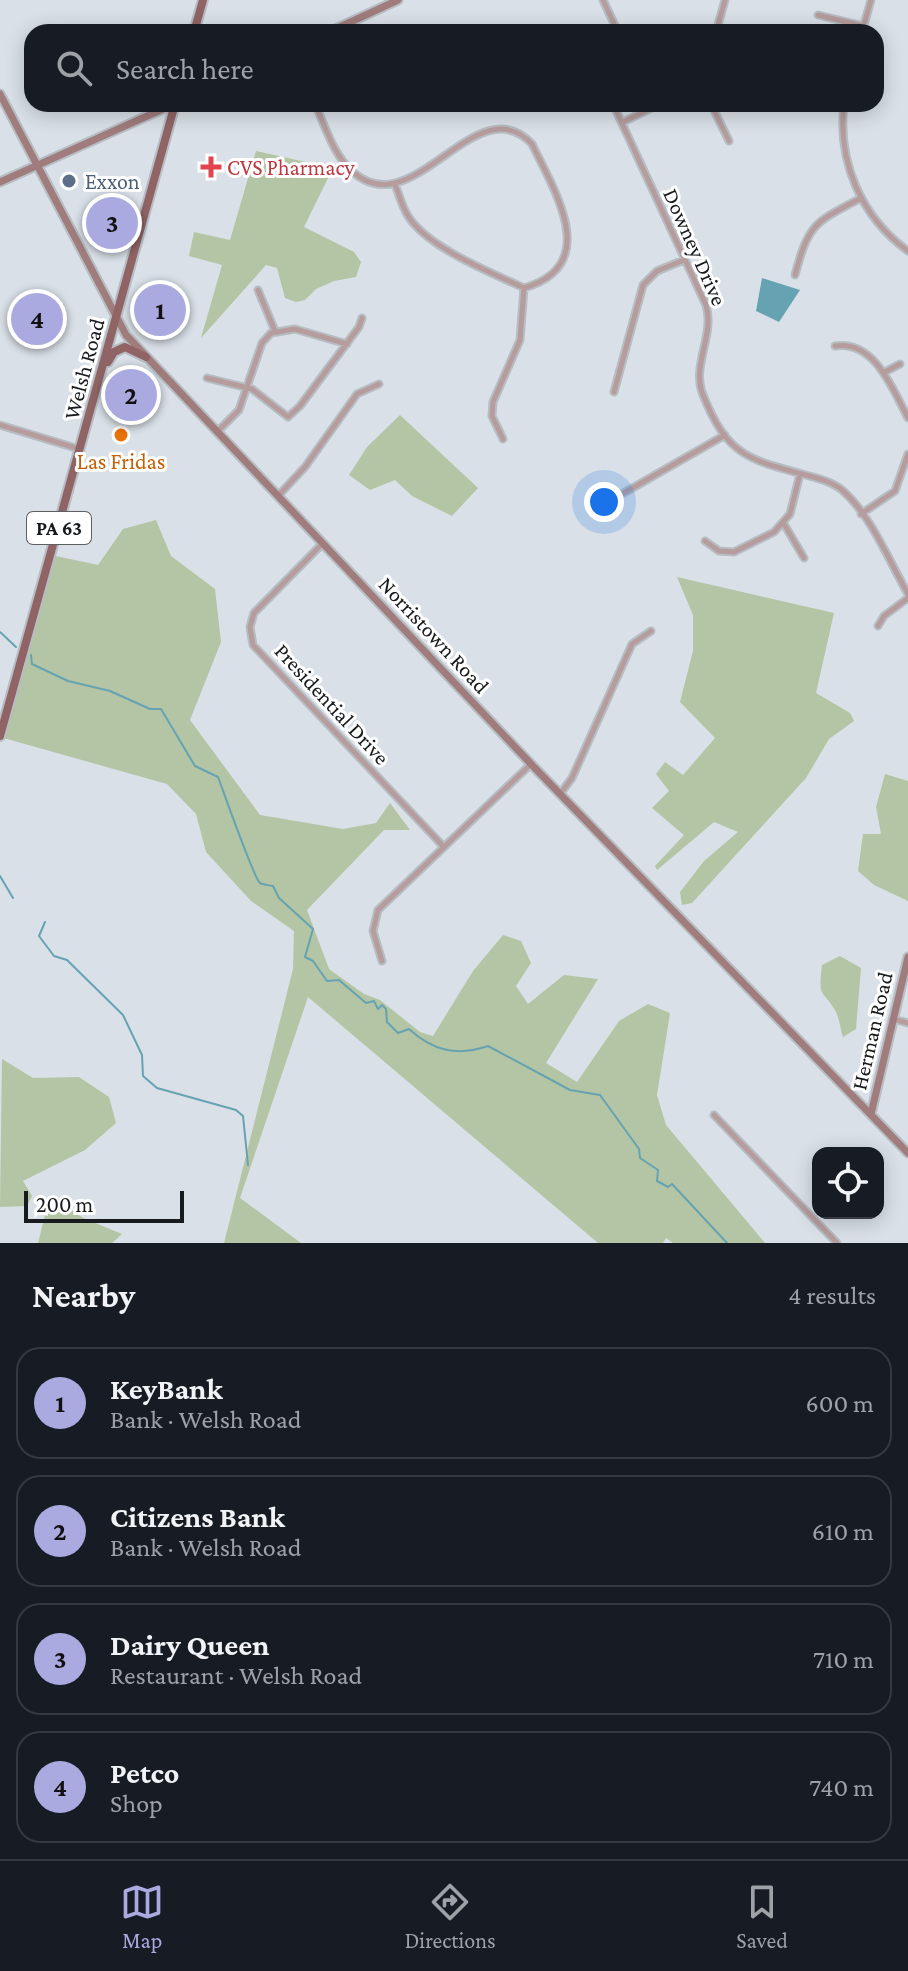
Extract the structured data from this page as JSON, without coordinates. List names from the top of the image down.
{
  "streets": {
    "main road": [
      "Welsh Road",
      "PA 63",
      "Norristown Road",
      "Herman Road"
    ],
    "street": ["Downey Drive", "Presidential Drive"]
  },
  "crossings": [
    ["Welsh Road", "Norristown Road"],
    ["Norristown Road", "Presidential Drive"],
    ["Norristown Road", "Herman Road"]
  ],
  "places": {
    "health": ["CVS Pharmacy"],
    "other": ["Exxon", "Las Fridas"]
  },
  "scale_bar": "200 m",
  "page": {
    "search": "Search here",
    "pins": [
      "3",
      "1",
      "4",
      "2"
    ],
    "scale": "200 m",
    "heading": ["Nearby", "4 results"],
    "list": [
      {
        "mark": "1",
        "name": "KeyBank",
        "note": "Bank · Welsh Road",
        "value": "600 m"
      },
      {
        "mark": "2",
        "name": "Citizens Bank",
        "note": "Bank · Welsh Road",
        "value": "610 m"
      },
      {
        "mark": "3",
        "name": "Dairy Queen",
        "note": "Restaurant · Welsh Road",
        "value": "710 m"
      },
      {
        "mark": "4",
        "name": "Petco",
        "note": "Shop",
        "value": "740 m"
      }
    ],
    "nav": ["Map", "Directions", "Saved"]
  }
}
